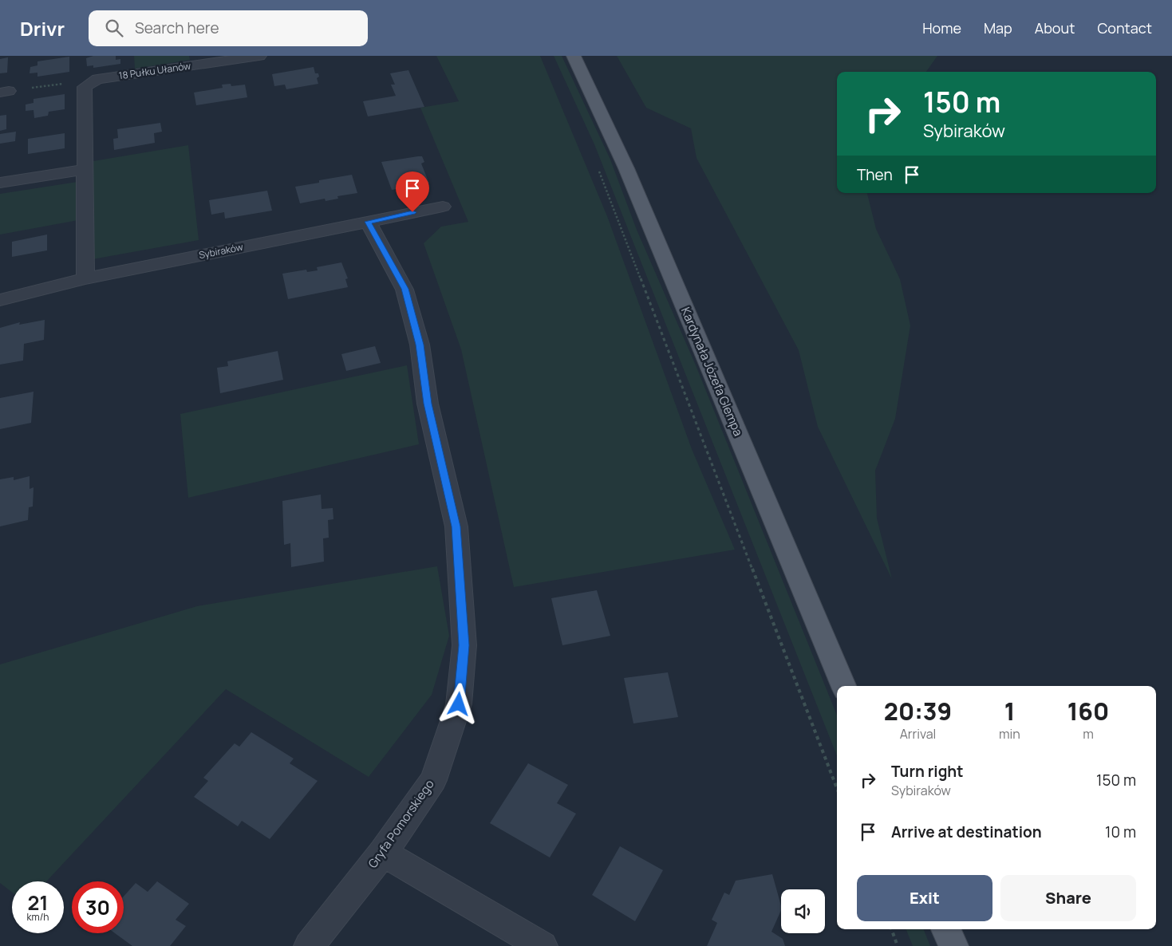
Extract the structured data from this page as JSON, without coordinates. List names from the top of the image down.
{
  "streets": {
    "main road": ["Kardynała Józefa Glempa"],
    "street": ["18 Pułku Ułanów", "Sybiraków", "Gryfa Pomorskiego"]
  },
  "crossings": [
    ["Sybiraków", "Gryfa Pomorskiego"]
  ],
  "page": {
    "header": "Drivr",
    "search": "Search here",
    "nav": [
      "Home",
      "Map",
      "About",
      "Contact"
    ],
    "turn": ["150 m", "Sybiraków"],
    "then": "Then",
    "eta": [
      "20:39",
      "Arrival",
      "1",
      "min",
      "160",
      "m"
    ],
    "list": [
      {
        "name": "Turn right",
        "note": "Sybiraków",
        "value": "150 m"
      },
      {
        "name": "Arrive at destination",
        "value": "10 m"
      }
    ],
    "buttons": ["Exit", "Share"],
    "speed": "21 km/h",
    "limit": "30"
  }
}
